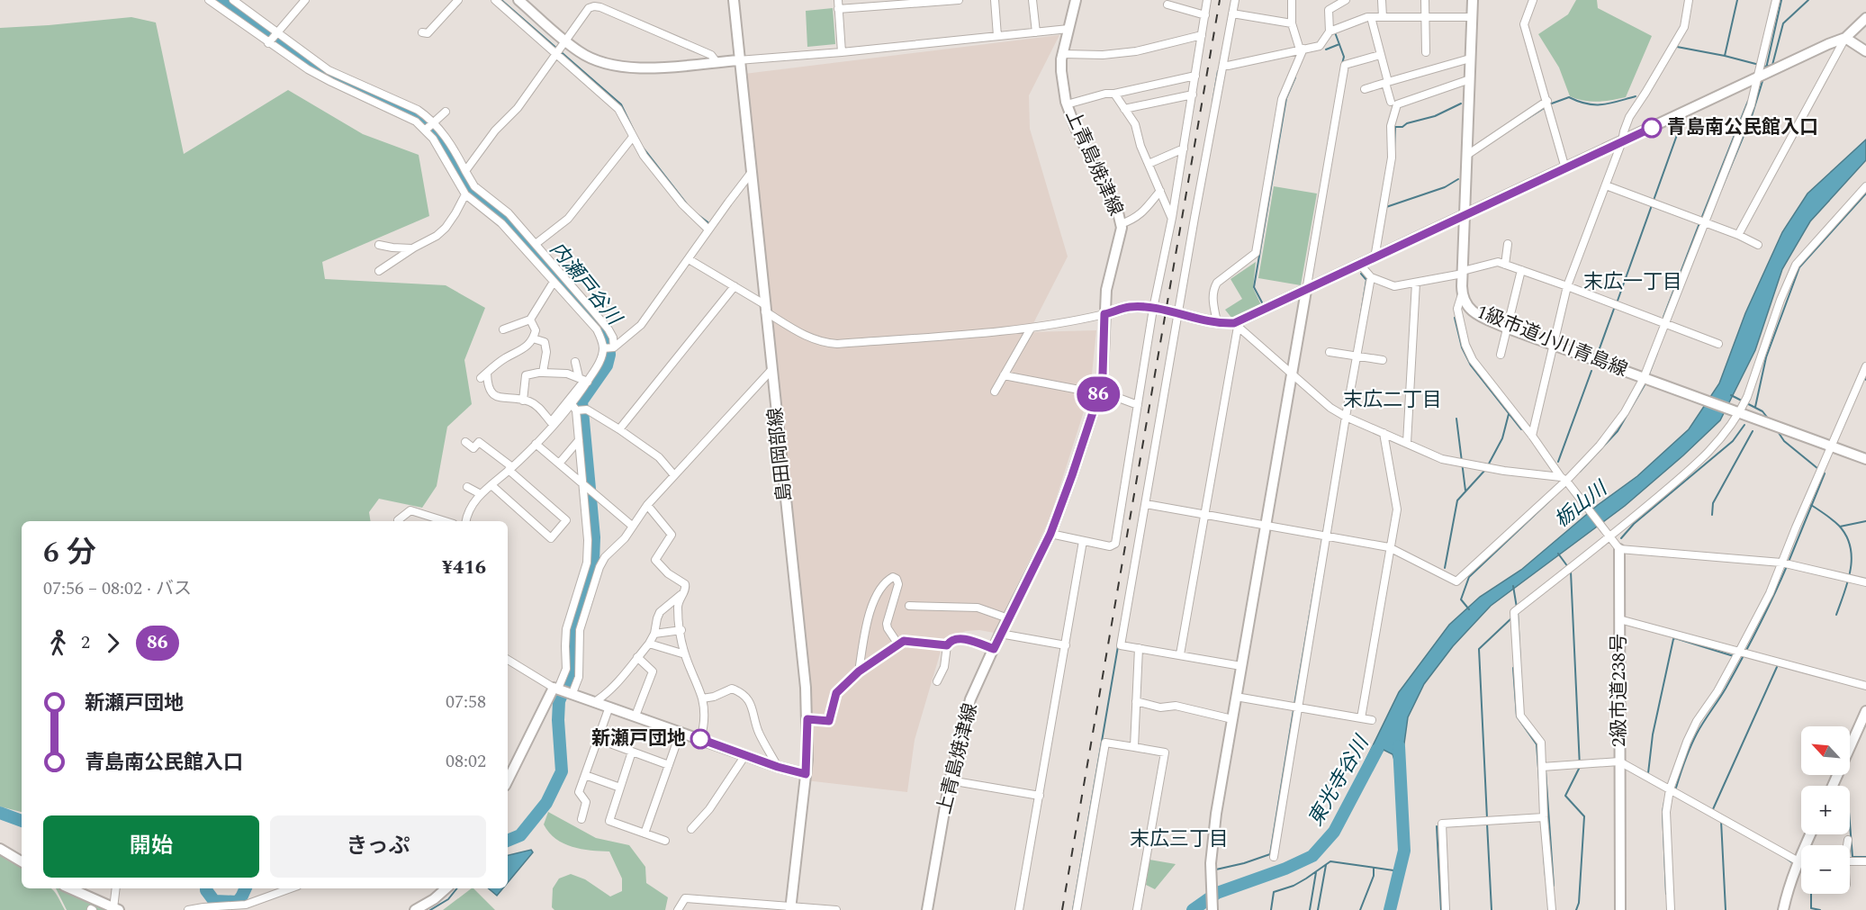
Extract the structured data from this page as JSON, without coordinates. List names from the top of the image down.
{
  "streets": {
    "street": [
      "上青島焼津線",
      "1級市道小川青島線",
      "島田岡部線",
      "2級市道238号"
    ]
  },
  "districts": ["末広一丁目", "末広二丁目", "末広三丁目"],
  "water": ["内瀬戸谷川", "栃山川", "東光寺谷川"],
  "places": ["青島南公民館入口", "新瀬戸団地"],
  "lines": ["bus line 86"],
  "north": "top left",
  "page": {
    "on_map": "86",
    "heading": ["6 分", "07:56 – 08:02 · バス", "¥416"],
    "legs": ["2", "86"],
    "list": [
      {
        "name": "新瀬戸団地",
        "value": "07:58"
      },
      {
        "name": "青島南公民館入口",
        "value": "08:02"
      }
    ],
    "map_buttons": ["+", "−"],
    "buttons": ["開始", "きっぷ"]
  }
}
